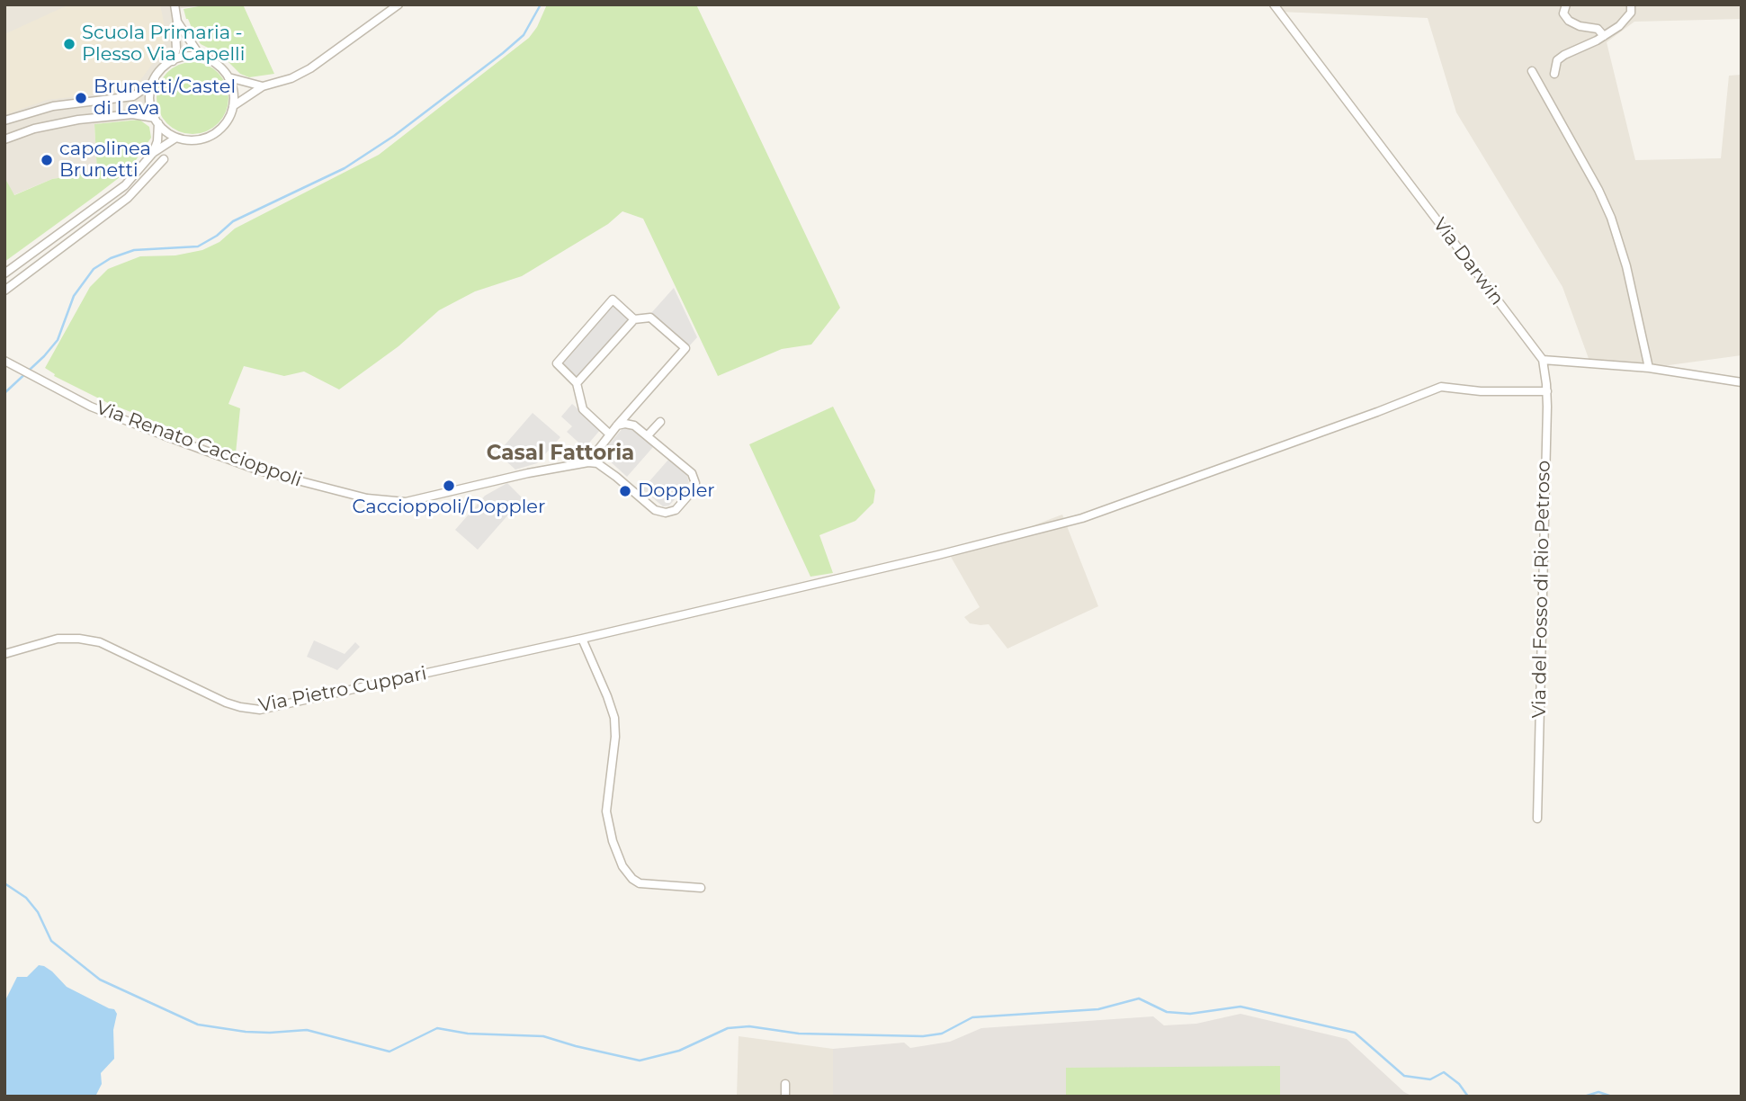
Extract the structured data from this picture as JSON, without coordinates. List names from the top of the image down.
{
  "streets": {
    "street": [
      "Via Darwin",
      "Via Renato Caccioppoli",
      "Via del Fosso di Rio Petroso",
      "Via Pietro Cuppari"
    ]
  },
  "crossings": [
    ["Via Darwin", "Via del Fosso di Rio Petroso"],
    ["Via del Fosso di Rio Petroso", "Via Pietro Cuppari"]
  ],
  "districts": ["Casal Fattoria"],
  "places": [
    "Scuola Primaria - Plesso Via Capelli",
    "Brunetti/Castel di Leva",
    "capolinea Brunetti",
    "Caccioppoli/Doppler",
    "Doppler"
  ]
}
